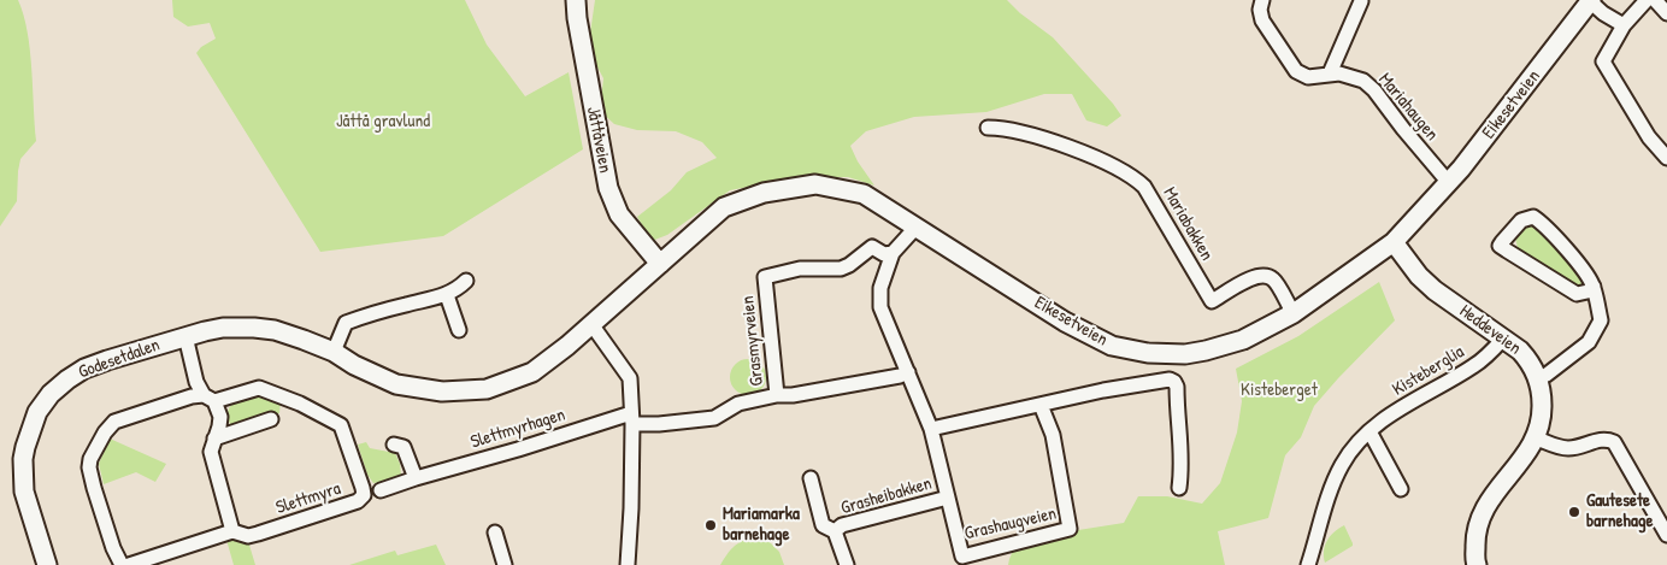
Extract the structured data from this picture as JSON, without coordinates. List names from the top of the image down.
{
  "streets": {
    "main road": [
      "Eikesetveien",
      "Jåttåveien",
      "Heddeveien",
      "Godesetdalen"
    ],
    "street": [
      "Mariahaugen",
      "Mariabakken",
      "Grasmyrveien",
      "Kisteberglia",
      "Slettmyrhagen",
      "Grasheibakken",
      "Slettmyra",
      "Grashaugveien"
    ]
  },
  "crossings": [
    ["Eikesetveien", "Mariahaugen"],
    ["Eikesetveien", "Jåttåveien"],
    ["Eikesetveien", "Mariabakken"],
    ["Eikesetveien", "Heddeveien"],
    ["Eikesetveien", "Godesetdalen"],
    ["Eikesetveien", "Grashaugveien"],
    ["Heddeveien", "Kisteberglia"],
    ["Grasmyrveien", "Slettmyrhagen"],
    ["Grasmyrveien", "Grashaugveien"],
    ["Grasheibakken", "Grashaugveien"]
  ],
  "parks": ["Jåttå gravlund", "Kisteberget"],
  "places": ["Gautesete barnehage", "Mariamarka barnehage"]
}
